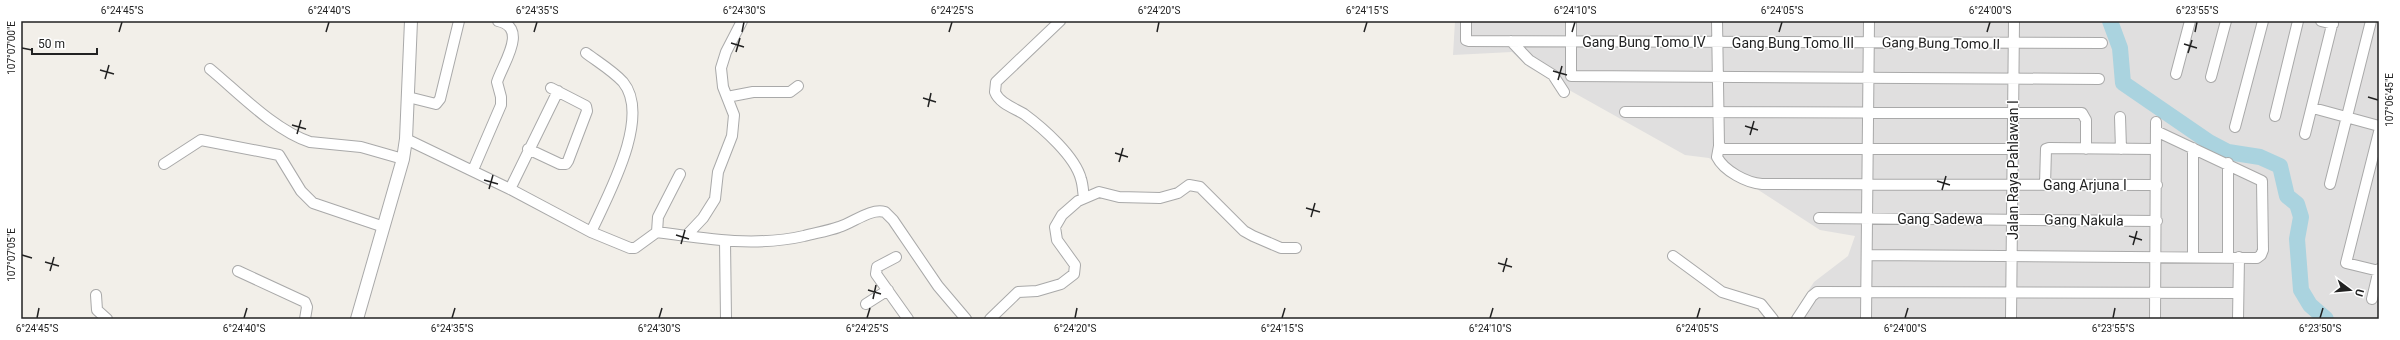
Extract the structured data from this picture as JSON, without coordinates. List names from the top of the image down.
{
  "streets": {
    "street": [
      "Gang Bung Tomo IV",
      "Gang Bung Tomo III",
      "Gang Bung Tomo II",
      "Jalan Raya Pahlawan I",
      "Gang Arjuna I",
      "Gang Sadewa",
      "Gang Nakula"
    ]
  },
  "crossings": [
    ["Gang Bung Tomo IV", "Gang Bung Tomo III"],
    ["Gang Bung Tomo III", "Gang Bung Tomo II"],
    ["Gang Bung Tomo II", "Jalan Raya Pahlawan I"],
    ["Jalan Raya Pahlawan I", "Gang Arjuna I"],
    ["Jalan Raya Pahlawan I", "Gang Sadewa"],
    ["Jalan Raya Pahlawan I", "Gang Nakula"],
    ["Gang Sadewa", "Gang Nakula"]
  ],
  "scale_bar": "50 m",
  "north": "right",
  "coordinates": [
    "6°24'45\"S",
    "6°24'40\"S",
    "6°24'35\"S",
    "6°24'30\"S",
    "6°24'25\"S",
    "6°24'20\"S",
    "6°24'15\"S",
    "6°24'10\"S",
    "6°24'05\"S",
    "6°24'00\"S",
    "6°23'55\"S",
    "107°07'00\"E",
    "107°06'45\"E",
    "107°07'05\"E",
    "6°23'50\"S"
  ]
}
